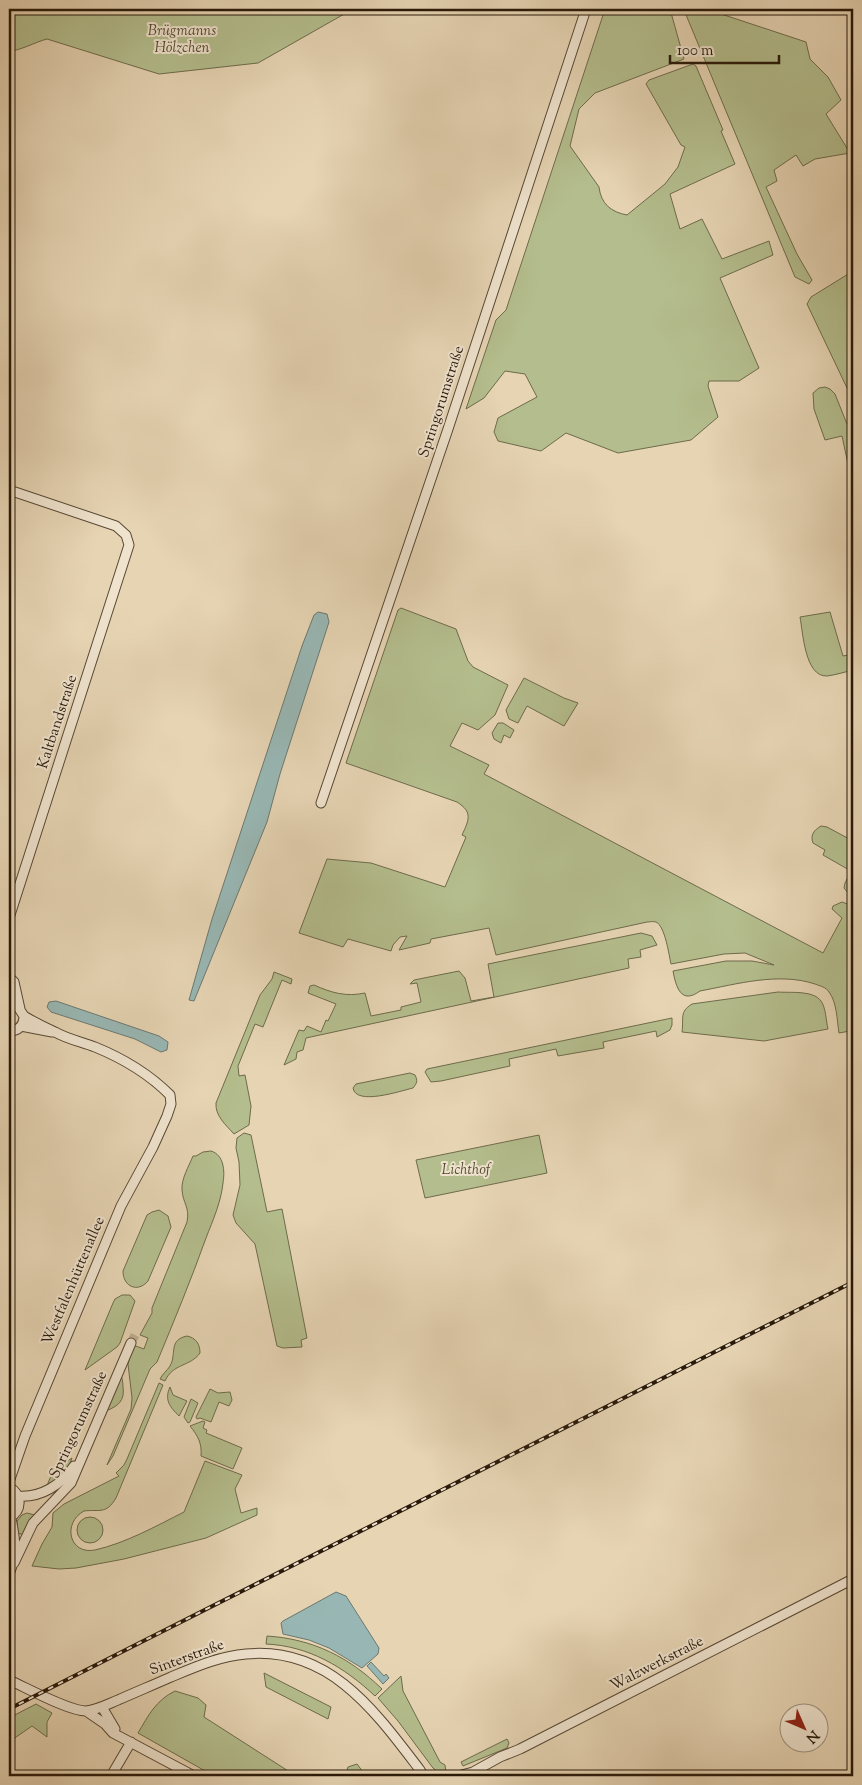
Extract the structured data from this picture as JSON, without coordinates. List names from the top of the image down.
{
  "streets": {
    "street": [
      "Springorumstraße",
      "Kaltbandstraße",
      "Westfalenhüttenallee",
      "Sinterstraße",
      "Walzwerkstraße"
    ]
  },
  "parks": ["Brügmanns Hölzchen", "Lichthof"],
  "scale_bar": "100 m",
  "north": "bottom right"
}
